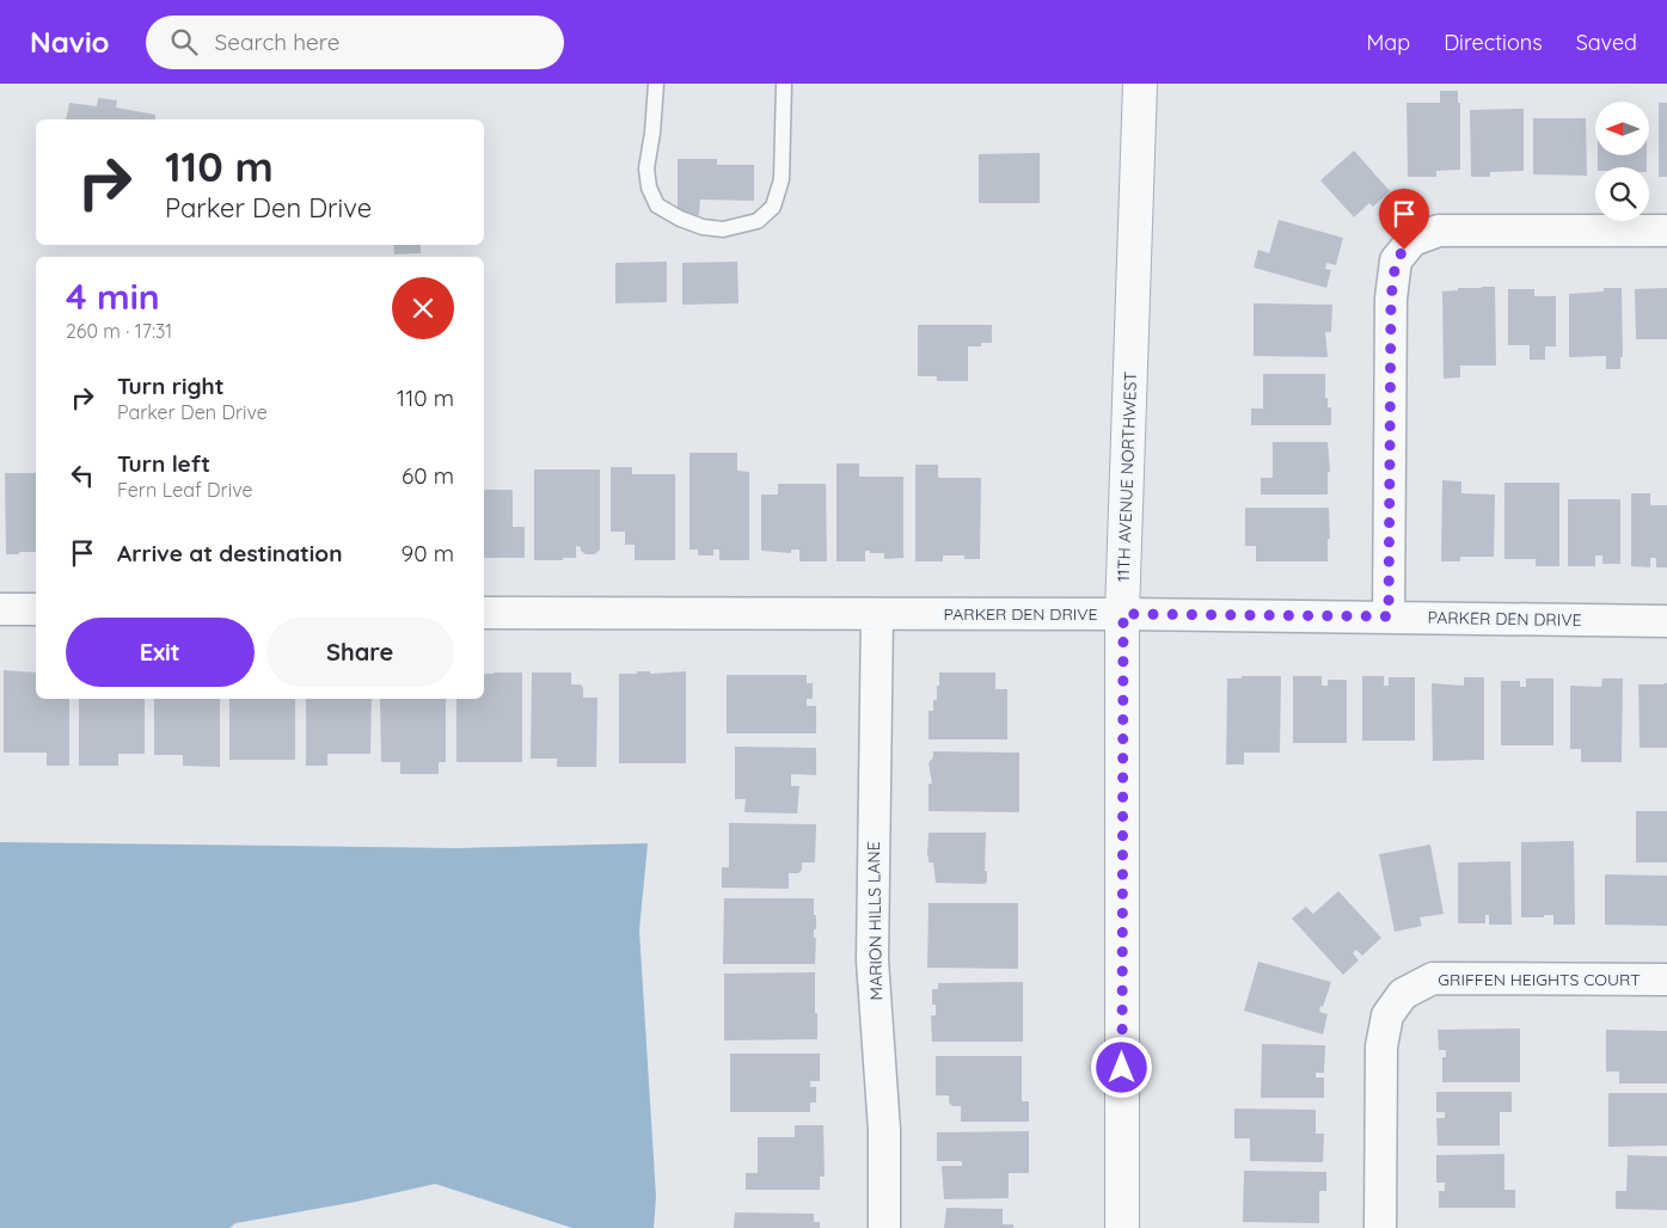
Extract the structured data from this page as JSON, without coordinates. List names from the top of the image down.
{
  "streets": {
    "street": [
      "11TH AVENUE NORTHWEST",
      "PARKER DEN DRIVE",
      "MARION HILLS LANE",
      "GRIFFEN HEIGHTS COURT"
    ]
  },
  "crossings": [
    ["11TH AVENUE NORTHWEST", "PARKER DEN DRIVE"],
    ["PARKER DEN DRIVE", "MARION HILLS LANE"]
  ],
  "north": "left",
  "page": {
    "header": "Navio",
    "search": "Search here",
    "nav": ["Map", "Directions", "Saved"],
    "turn": ["110 m", "Parker Den Drive"],
    "heading": ["4 min", "260 m · 17:31"],
    "list": [
      {
        "name": "Turn right",
        "note": "Parker Den Drive",
        "value": "110 m"
      },
      {
        "name": "Turn left",
        "note": "Fern Leaf Drive",
        "value": "60 m"
      },
      {
        "name": "Arrive at destination",
        "value": "90 m"
      }
    ],
    "buttons": ["Exit", "Share"]
  }
}
